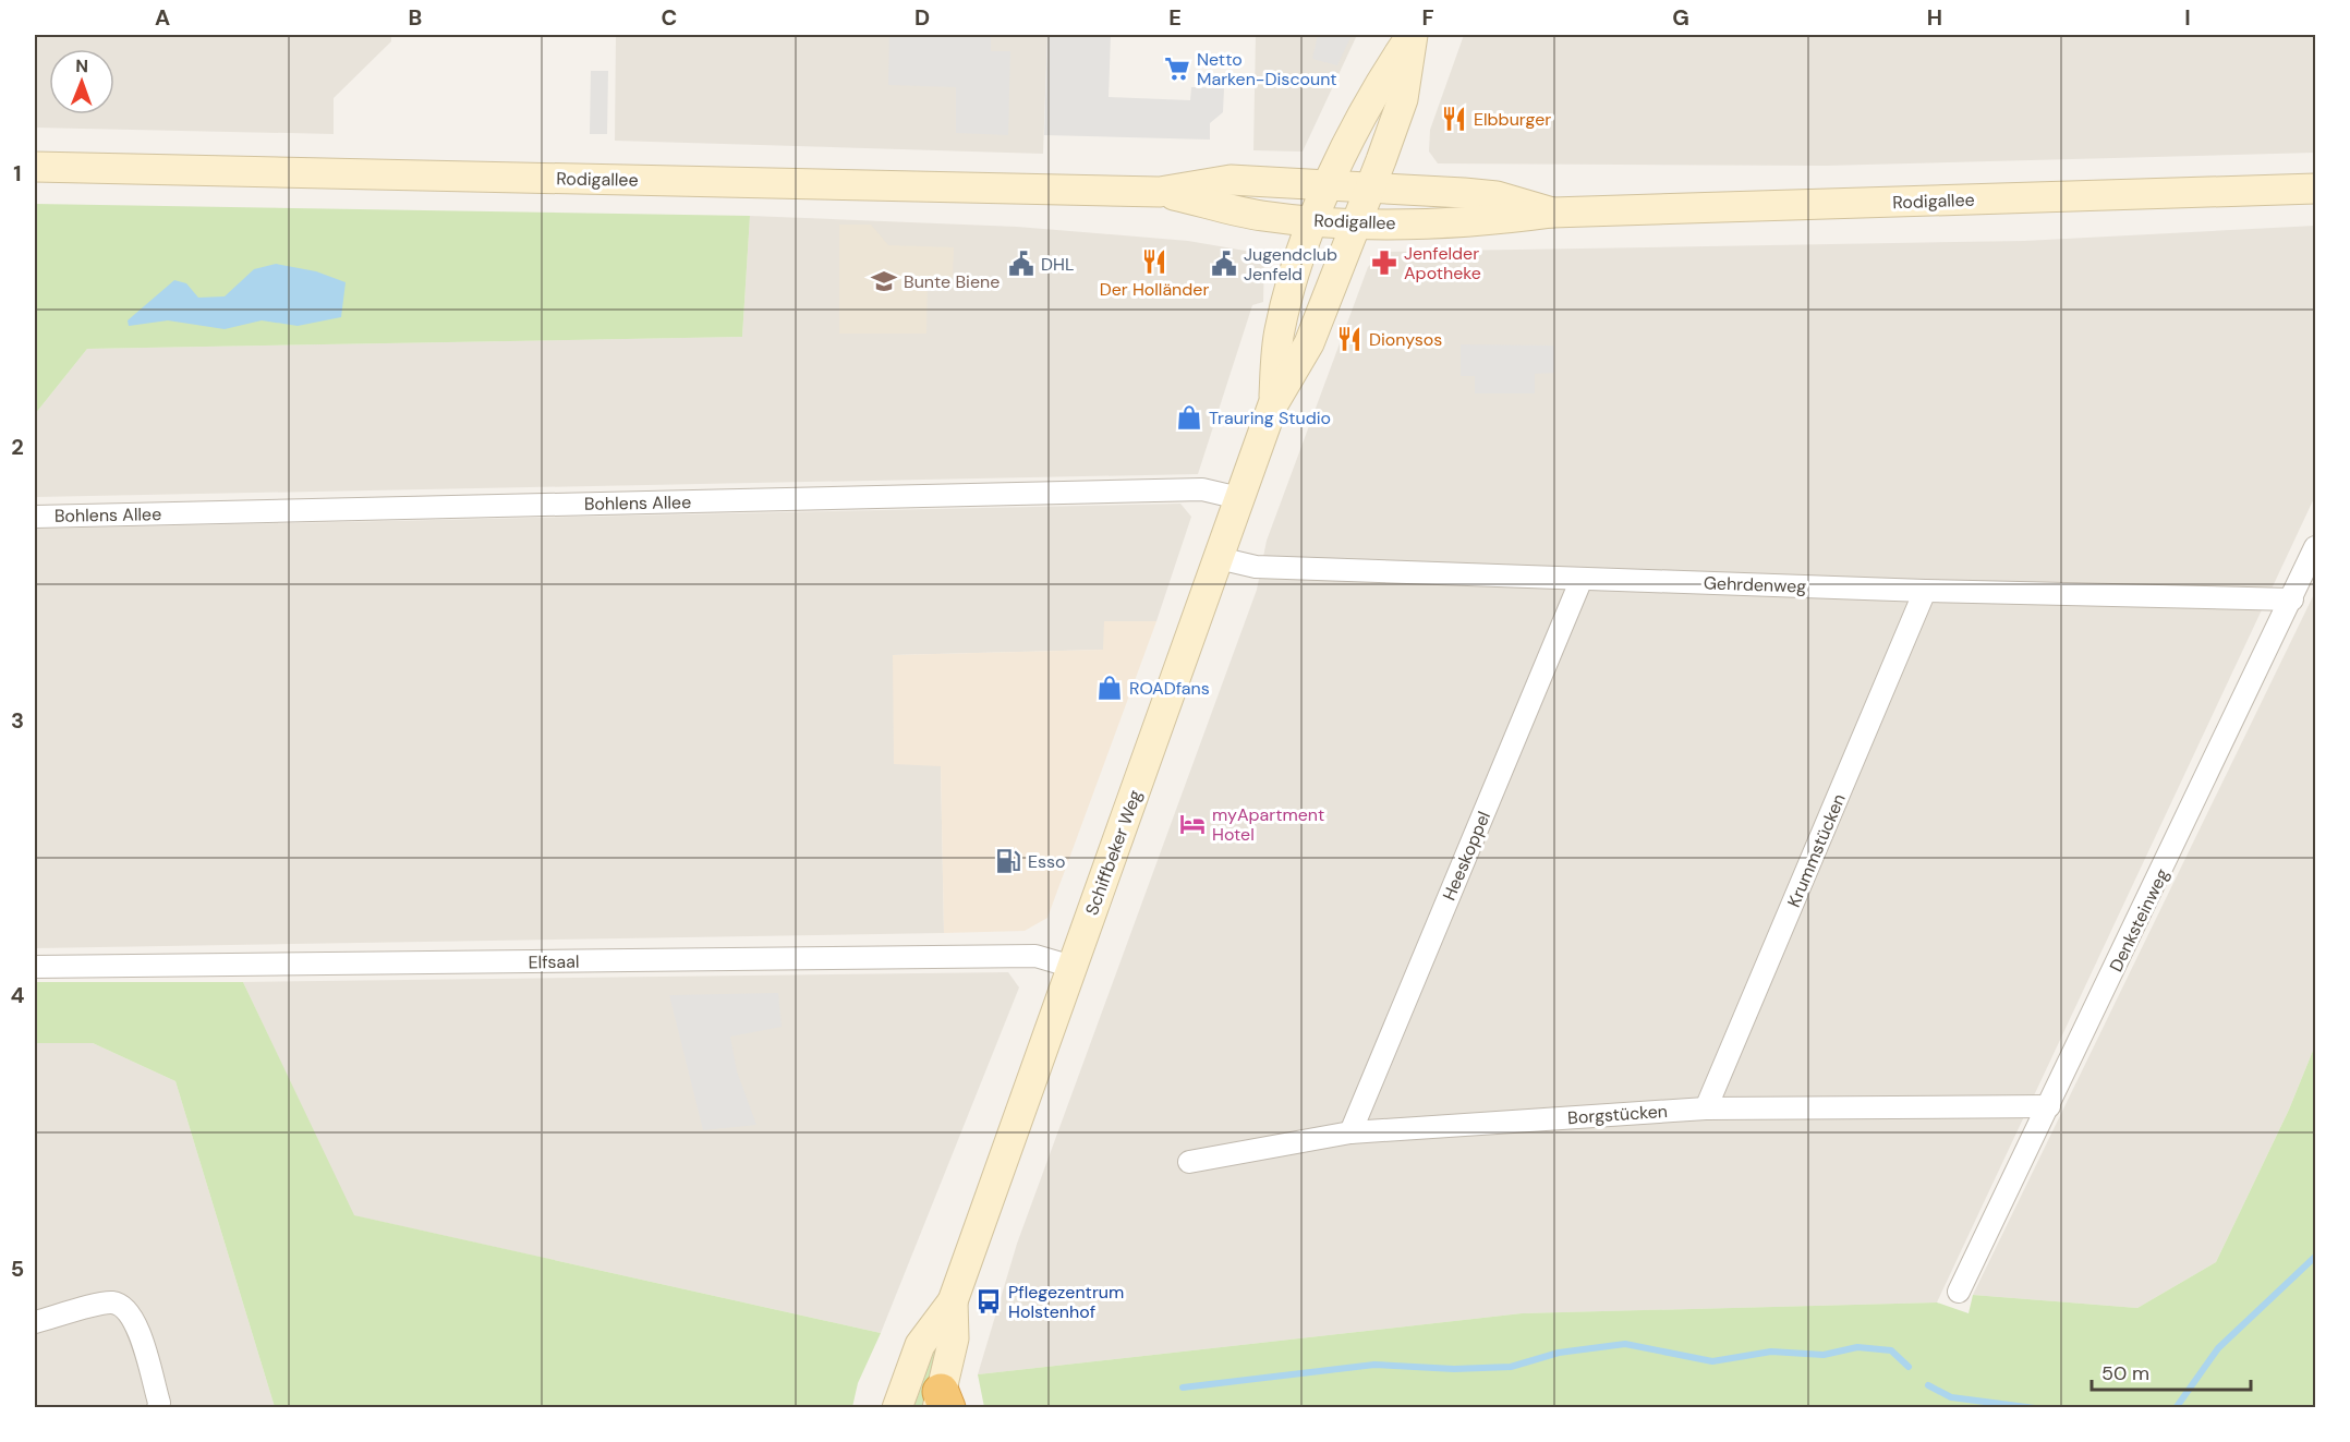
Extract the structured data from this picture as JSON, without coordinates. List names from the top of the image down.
{
  "streets": {
    "main road": ["Rodigallee", "Schiffbeker Weg"],
    "street": [
      "Bohlens Allee",
      "Gehrdenweg",
      "Krummstücken",
      "Heeskoppel",
      "Denksteinweg",
      "Elfsaal",
      "Borgstücken"
    ]
  },
  "crossings": [
    ["Rodigallee", "Schiffbeker Weg"],
    ["Bohlens Allee", "Schiffbeker Weg"],
    ["Gehrdenweg", "Krummstücken"],
    ["Gehrdenweg", "Schiffbeker Weg"],
    ["Gehrdenweg", "Heeskoppel"],
    ["Gehrdenweg", "Denksteinweg"],
    ["Krummstücken", "Borgstücken"],
    ["Schiffbeker Weg", "Elfsaal"],
    ["Heeskoppel", "Borgstücken"],
    ["Denksteinweg", "Borgstücken"]
  ],
  "places": {
    "supermarket": ["Netto Marken-Discount"],
    "restaurant": ["Elbburger", "Der Holländer", "Dionysos"],
    "pharmacy": ["Jenfelder Apotheke"],
    "public building": ["DHL", "Jugendclub Jenfeld"],
    "school or university": ["Bunte Biene"],
    "shop": ["Trauring Studio", "ROADfans"],
    "hotel": ["myApartment Hotel"],
    "fuel station": ["Esso"],
    "bus stop": ["Pflegezentrum Holstenhof"]
  },
  "scale_bar": "50 m",
  "north": "top",
  "grid": {
    "columns": [
      "A",
      "B",
      "C",
      "D",
      "E",
      "F",
      "G",
      "H",
      "I"
    ],
    "rows": [
      "1",
      "2",
      "3",
      "4",
      "5"
    ]
  }
}
